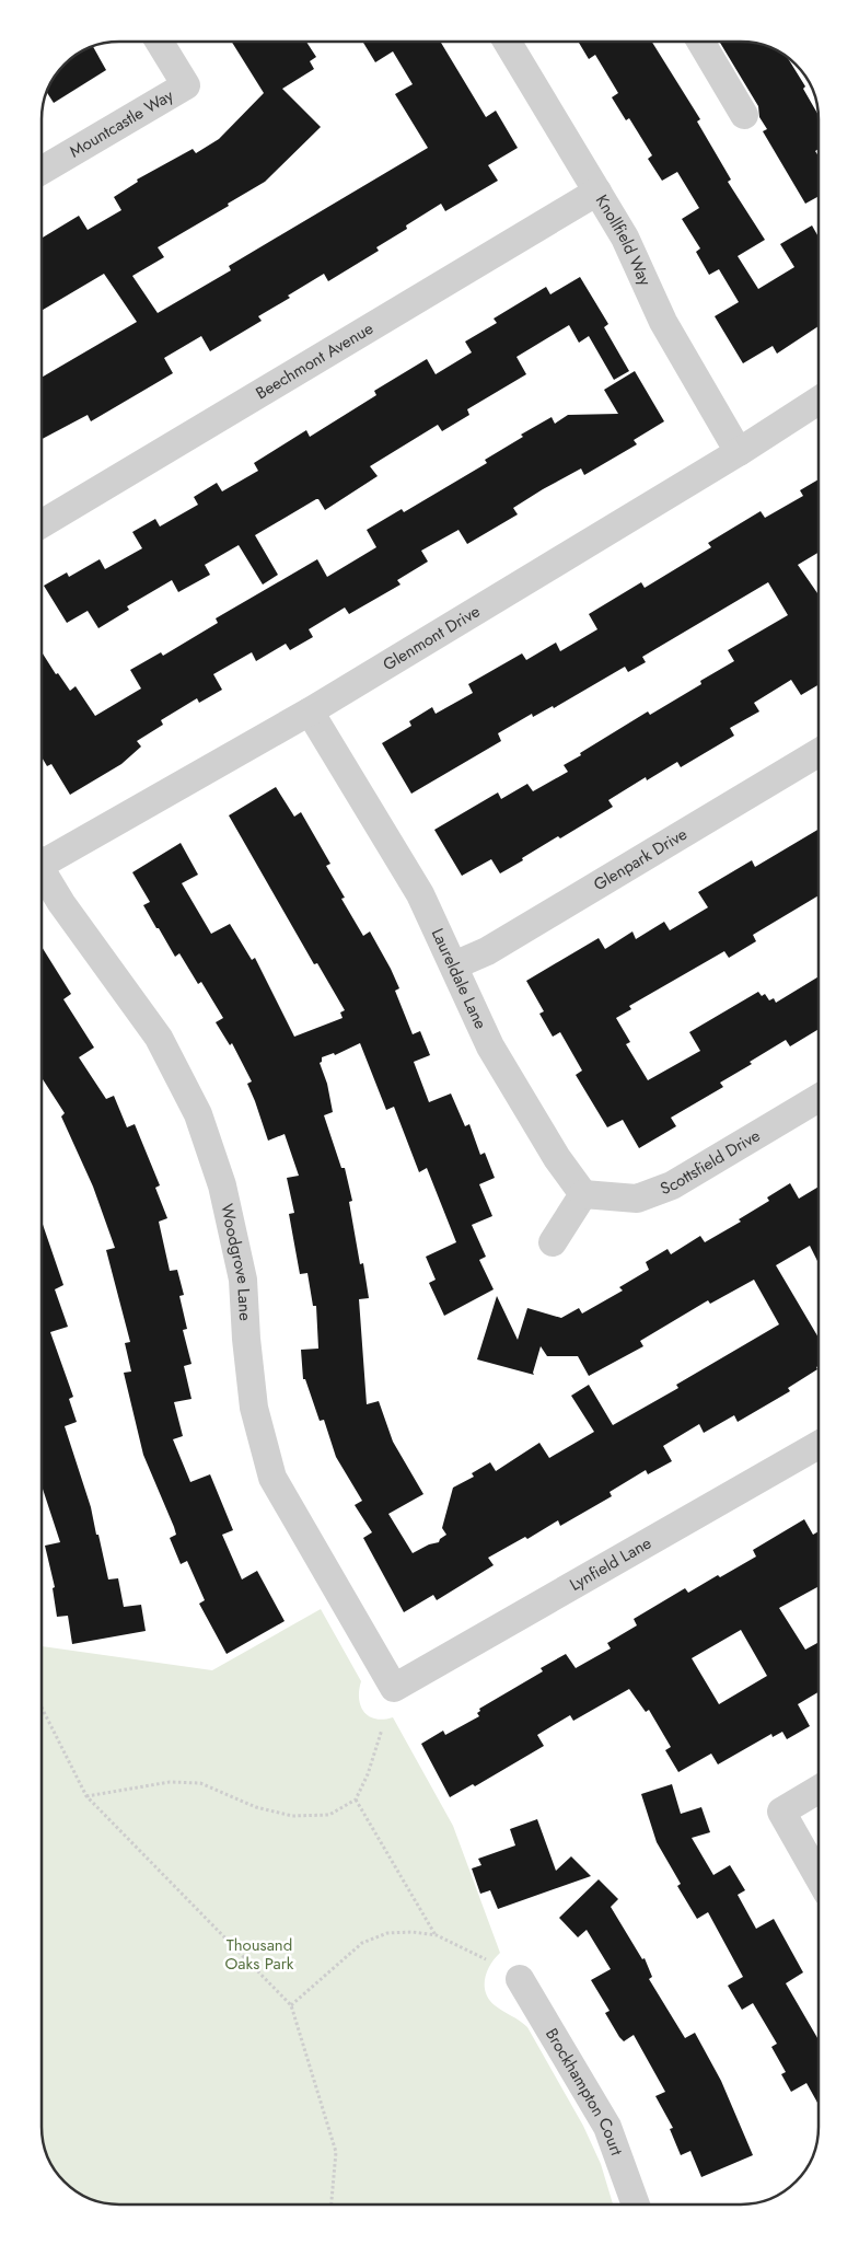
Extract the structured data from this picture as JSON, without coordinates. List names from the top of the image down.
{
  "streets": {
    "street": [
      "Mountcastle Way",
      "Knollfield Way",
      "Beechmont Avenue",
      "Glenmont Drive",
      "Glenpark Drive",
      "Laureldale Lane",
      "Scottsfield Drive",
      "Woodgrove Lane",
      "Lynfield Lane",
      "Brockhampton Court"
    ]
  },
  "crossings": [
    ["Knollfield Way", "Beechmont Avenue"],
    ["Knollfield Way", "Glenmont Drive"],
    ["Glenmont Drive", "Laureldale Lane"],
    ["Glenpark Drive", "Laureldale Lane"],
    ["Laureldale Lane", "Scottsfield Drive"],
    ["Woodgrove Lane", "Lynfield Lane"]
  ],
  "parks": ["Thousand Oaks Park"]
}
